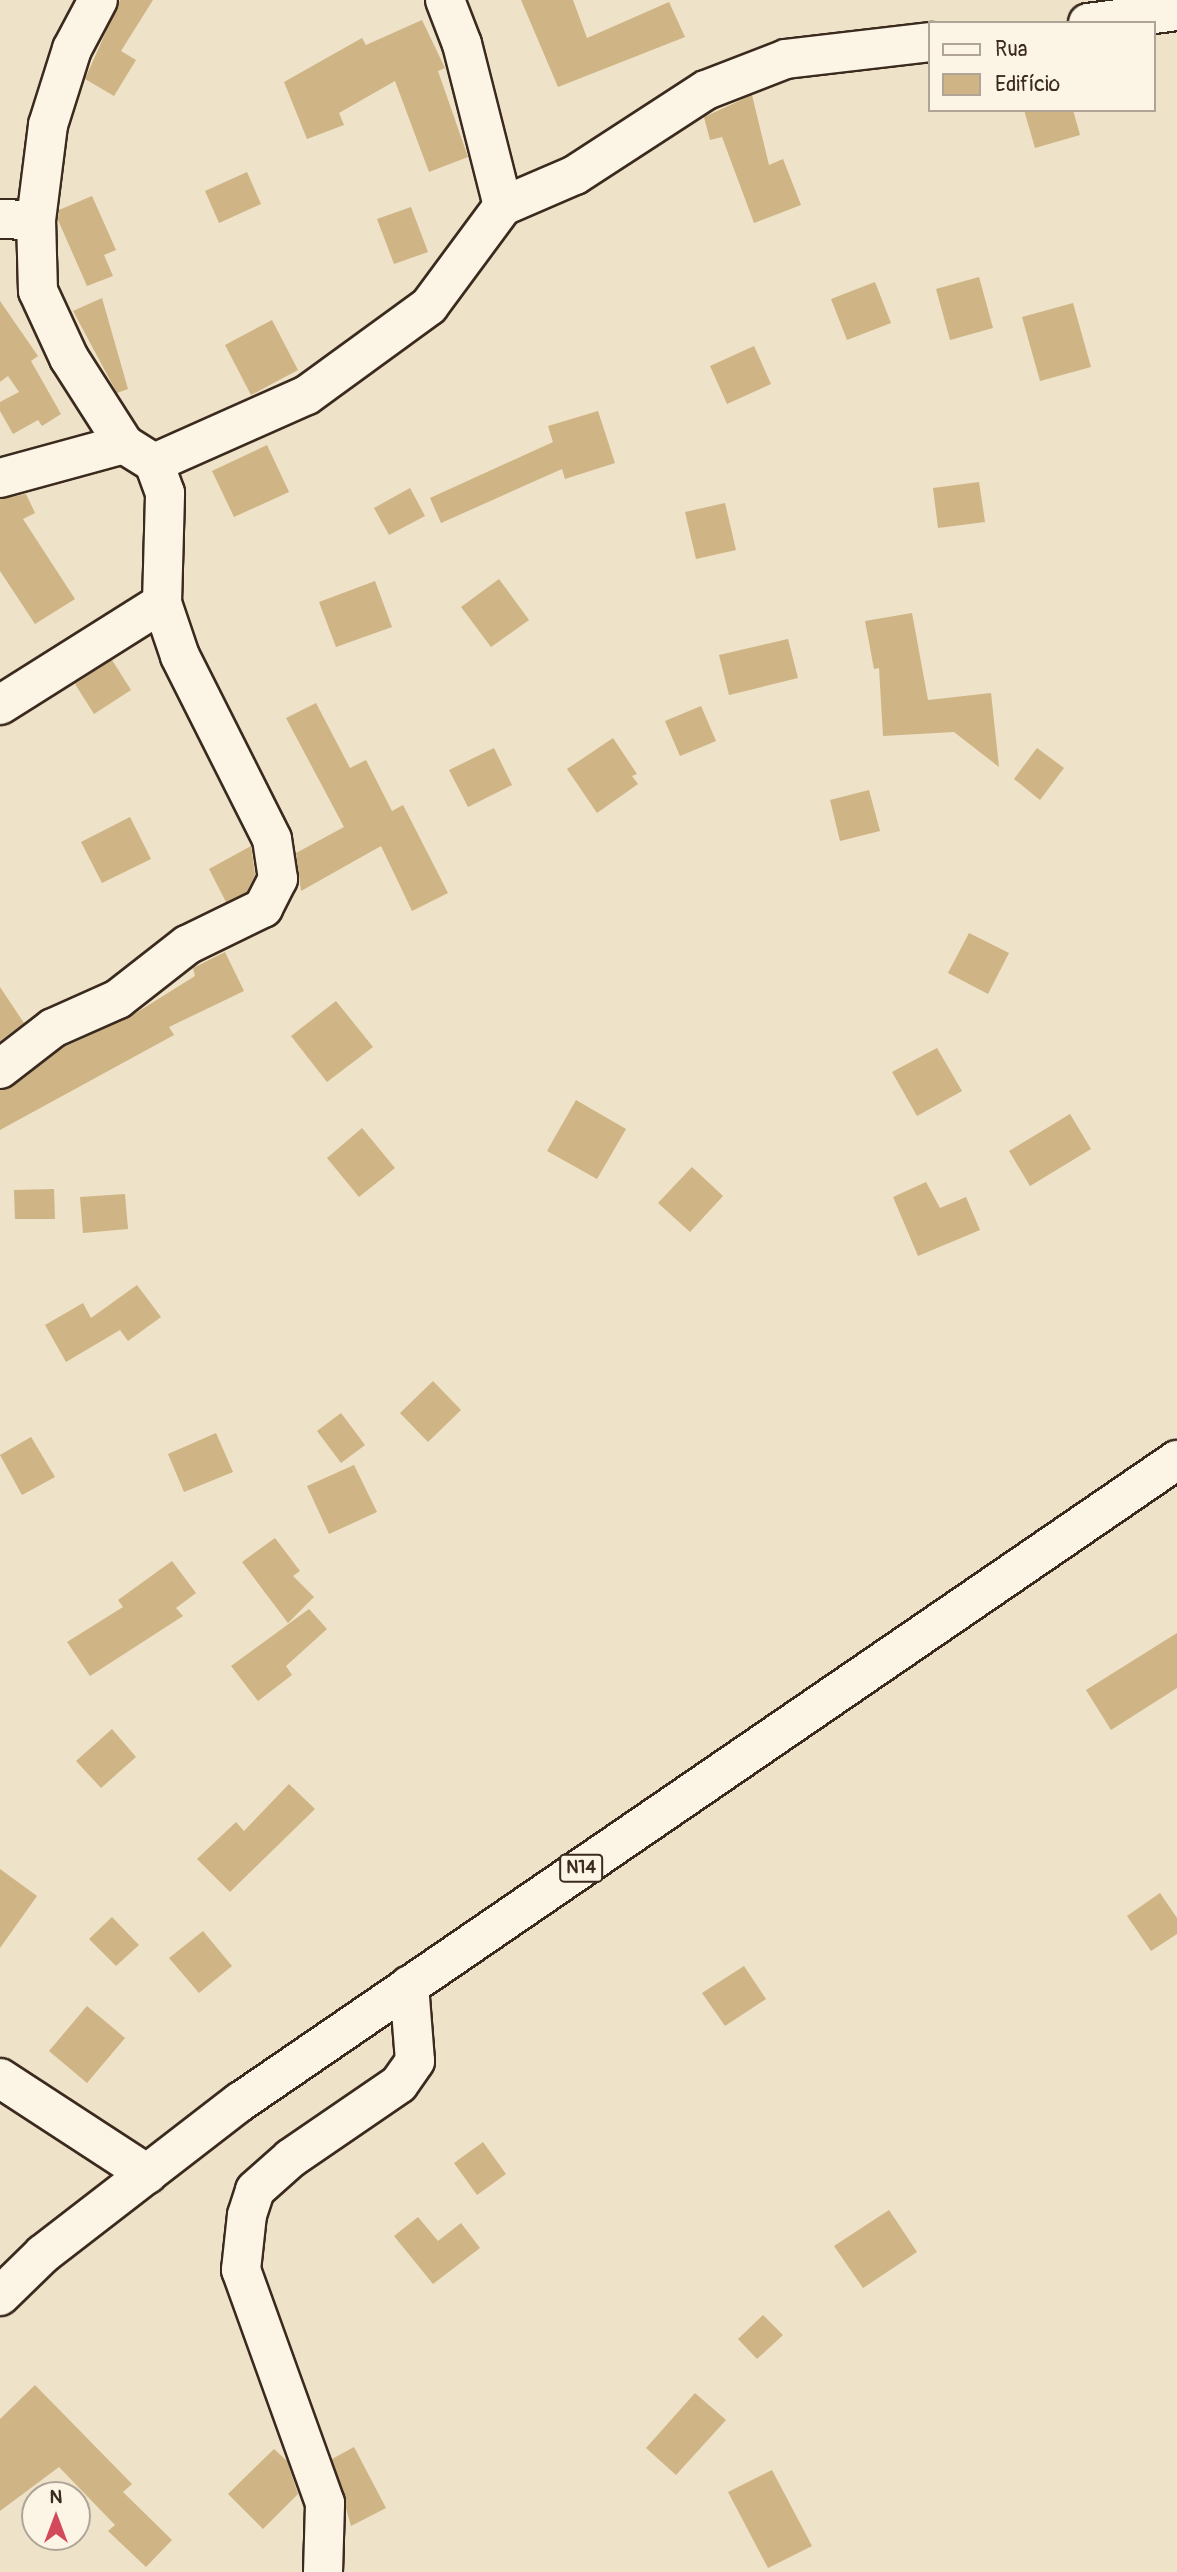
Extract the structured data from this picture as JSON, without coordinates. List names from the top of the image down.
{
  "streets": {
    "street": ["N14"]
  },
  "legend": ["Rua", "Edifício"],
  "north": "top"
}
